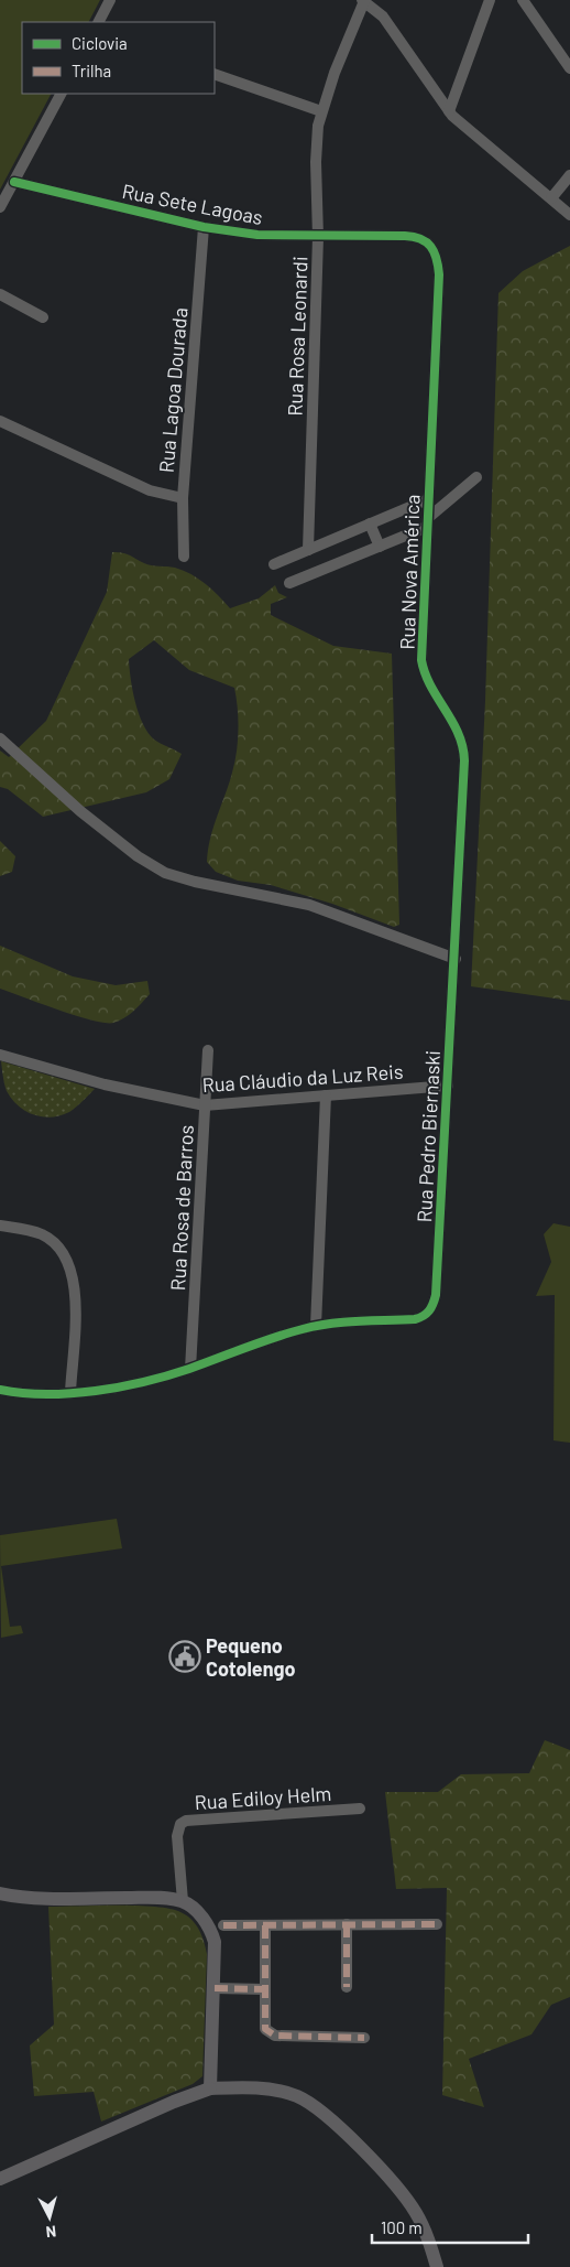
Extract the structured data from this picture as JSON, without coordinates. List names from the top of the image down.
{
  "streets": {
    "street": [
      "Rua Sete Lagoas",
      "Rua Rosa Leonardi",
      "Rua Lagoa Dourada",
      "Rua Nova América",
      "Rua Cláudio da Luz Reis",
      "Rua Pedro Biernaski",
      "Rua Rosa de Barros",
      "Rua Ediloy Helm"
    ]
  },
  "crossings": [
    ["Rua Sete Lagoas", "Rua Rosa Leonardi"],
    ["Rua Sete Lagoas", "Rua Lagoa Dourada"],
    ["Rua Sete Lagoas", "Rua Nova América"],
    ["Rua Nova América", "Rua Pedro Biernaski"],
    ["Rua Cláudio da Luz Reis", "Rua Pedro Biernaski"],
    ["Rua Cláudio da Luz Reis", "Rua Rosa de Barros"]
  ],
  "places": {
    "public building": ["Pequeno Cotolengo"]
  },
  "legend": ["Ciclovia", "Trilha"],
  "scale_bar": "100 m",
  "north": "bottom"
}
